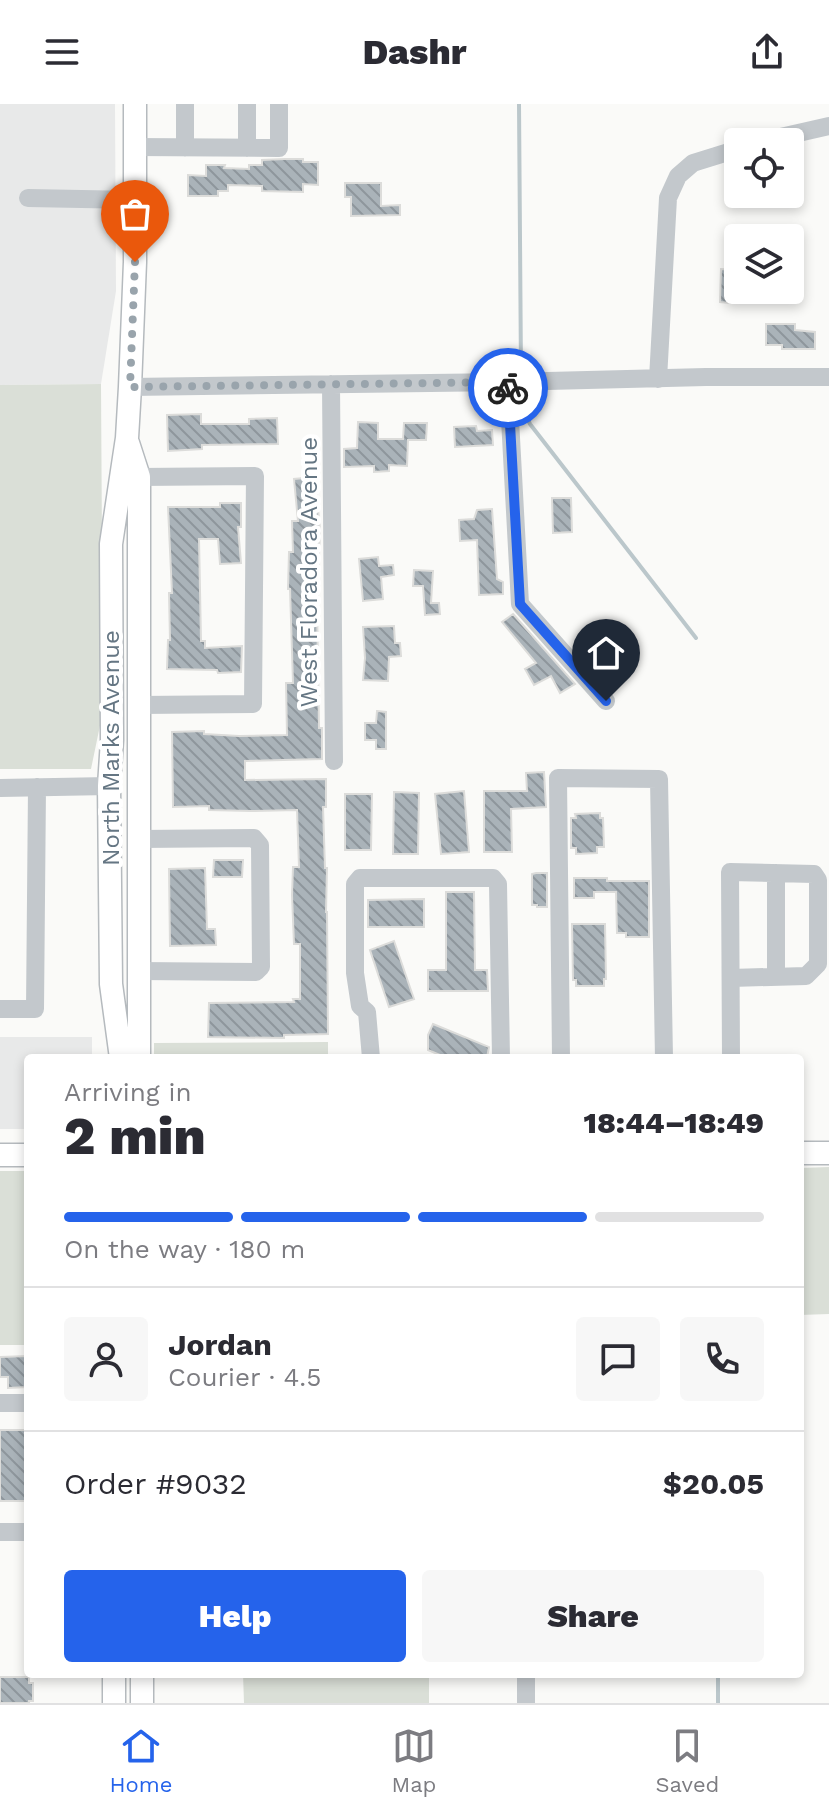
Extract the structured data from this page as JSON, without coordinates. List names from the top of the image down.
{
  "streets": {
    "main road": ["North Marks Avenue"],
    "street": ["West Floradora Avenue"]
  },
  "page": {
    "header": "Dashr",
    "heading": ["2 min", "Arriving in", "18:44–18:49"],
    "panel": [
      "Jordan",
      "Courier · 4.5",
      "Order #9032",
      "$20.05"
    ],
    "bar": "On the way · 180 m",
    "buttons": ["Help", "Share"],
    "tabs": ["Home", "Map", "Saved"]
  }
}
